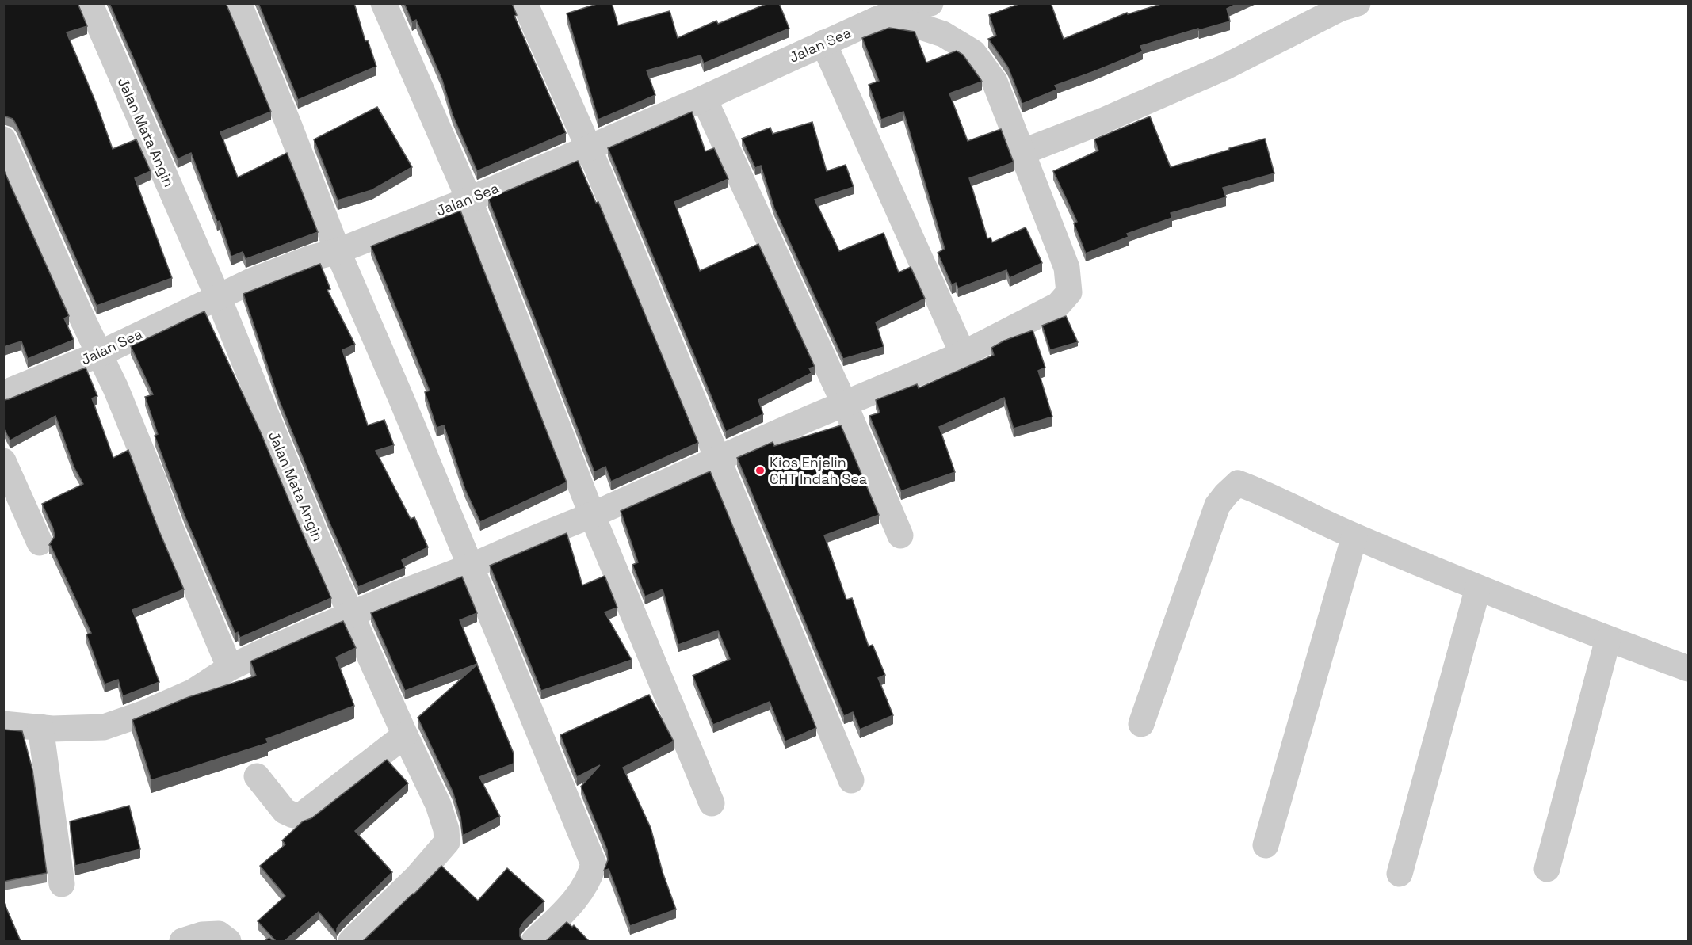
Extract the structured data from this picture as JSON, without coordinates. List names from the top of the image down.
{
  "streets": {
    "street": ["Jalan Sea", "Jalan Mata Angin"]
  },
  "crossings": [
    ["Jalan Sea", "Jalan Mata Angin"]
  ],
  "places": ["Kios Enjelin CHT Indah Sea"]
}
